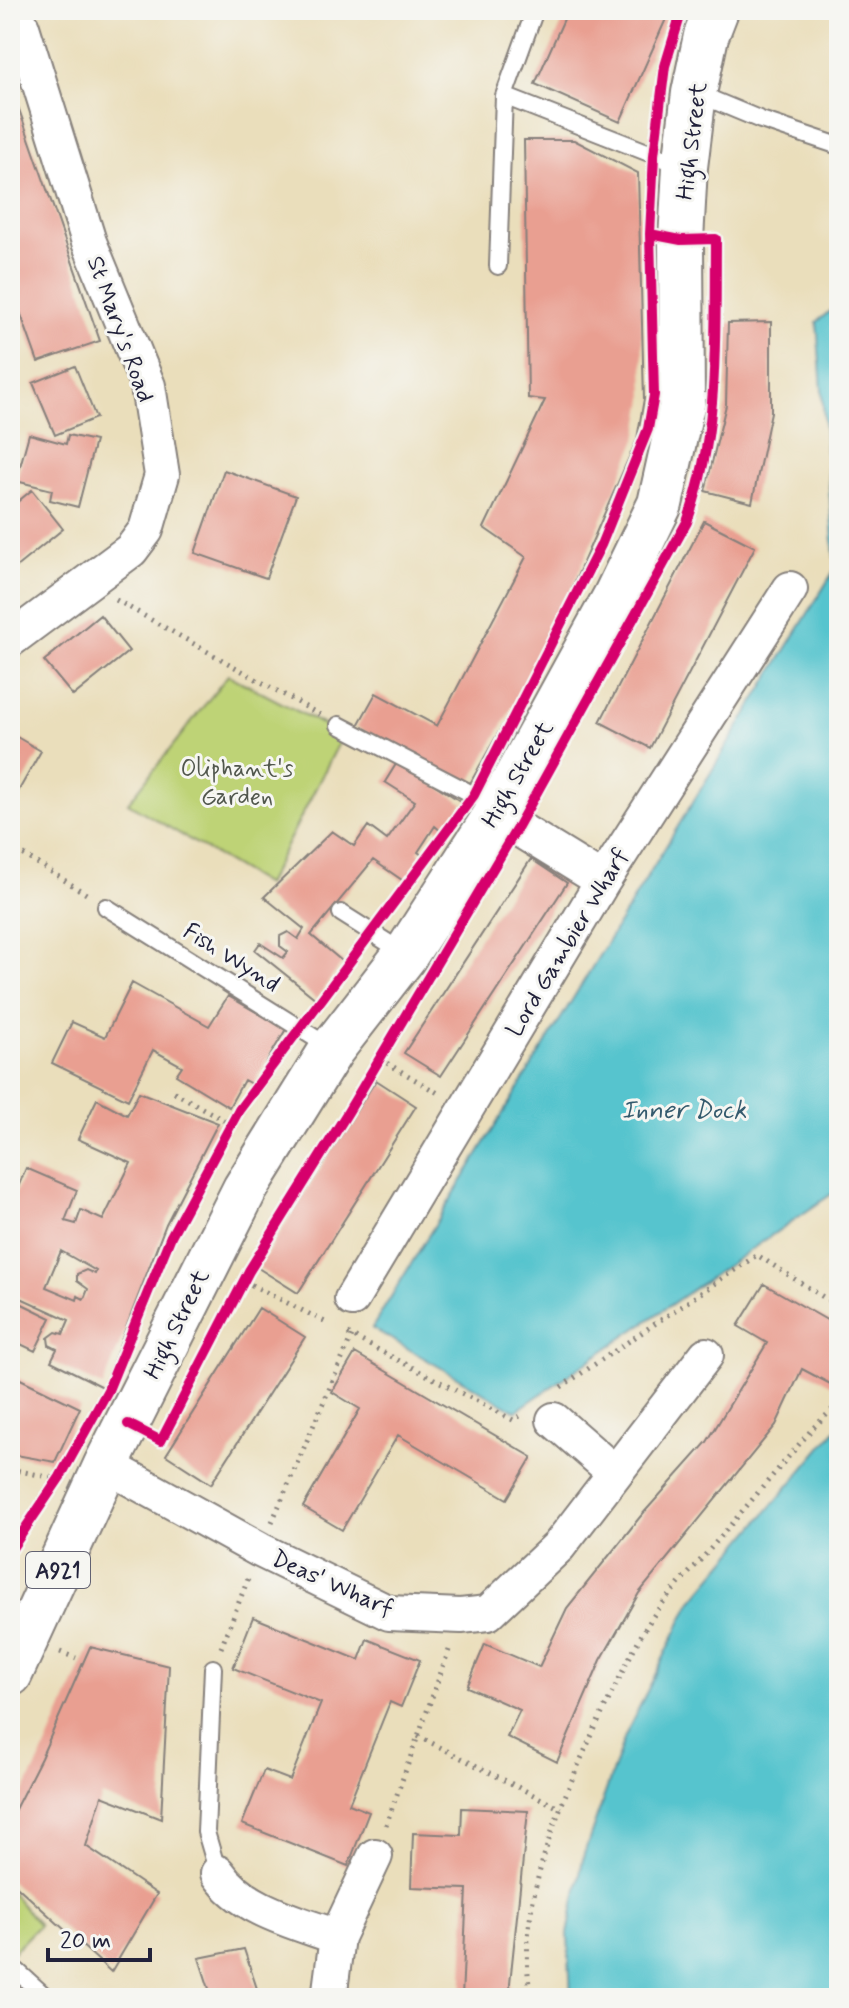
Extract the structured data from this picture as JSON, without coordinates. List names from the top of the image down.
{
  "streets": {
    "main road": ["High Street", "A921"],
    "street": ["St Mary's Road", "Lord Gambier Wharf", "Deas' Wharf"],
    "lane": ["Fish Wynd"]
  },
  "crossings": [
    ["High Street", "Fish Wynd"],
    ["High Street", "A921"],
    ["High Street", "Deas' Wharf"],
    ["A921", "Deas' Wharf"]
  ],
  "water": ["Inner Dock"],
  "parks": ["Oliphant's Garden"],
  "scale_bar": "20 m"
}
